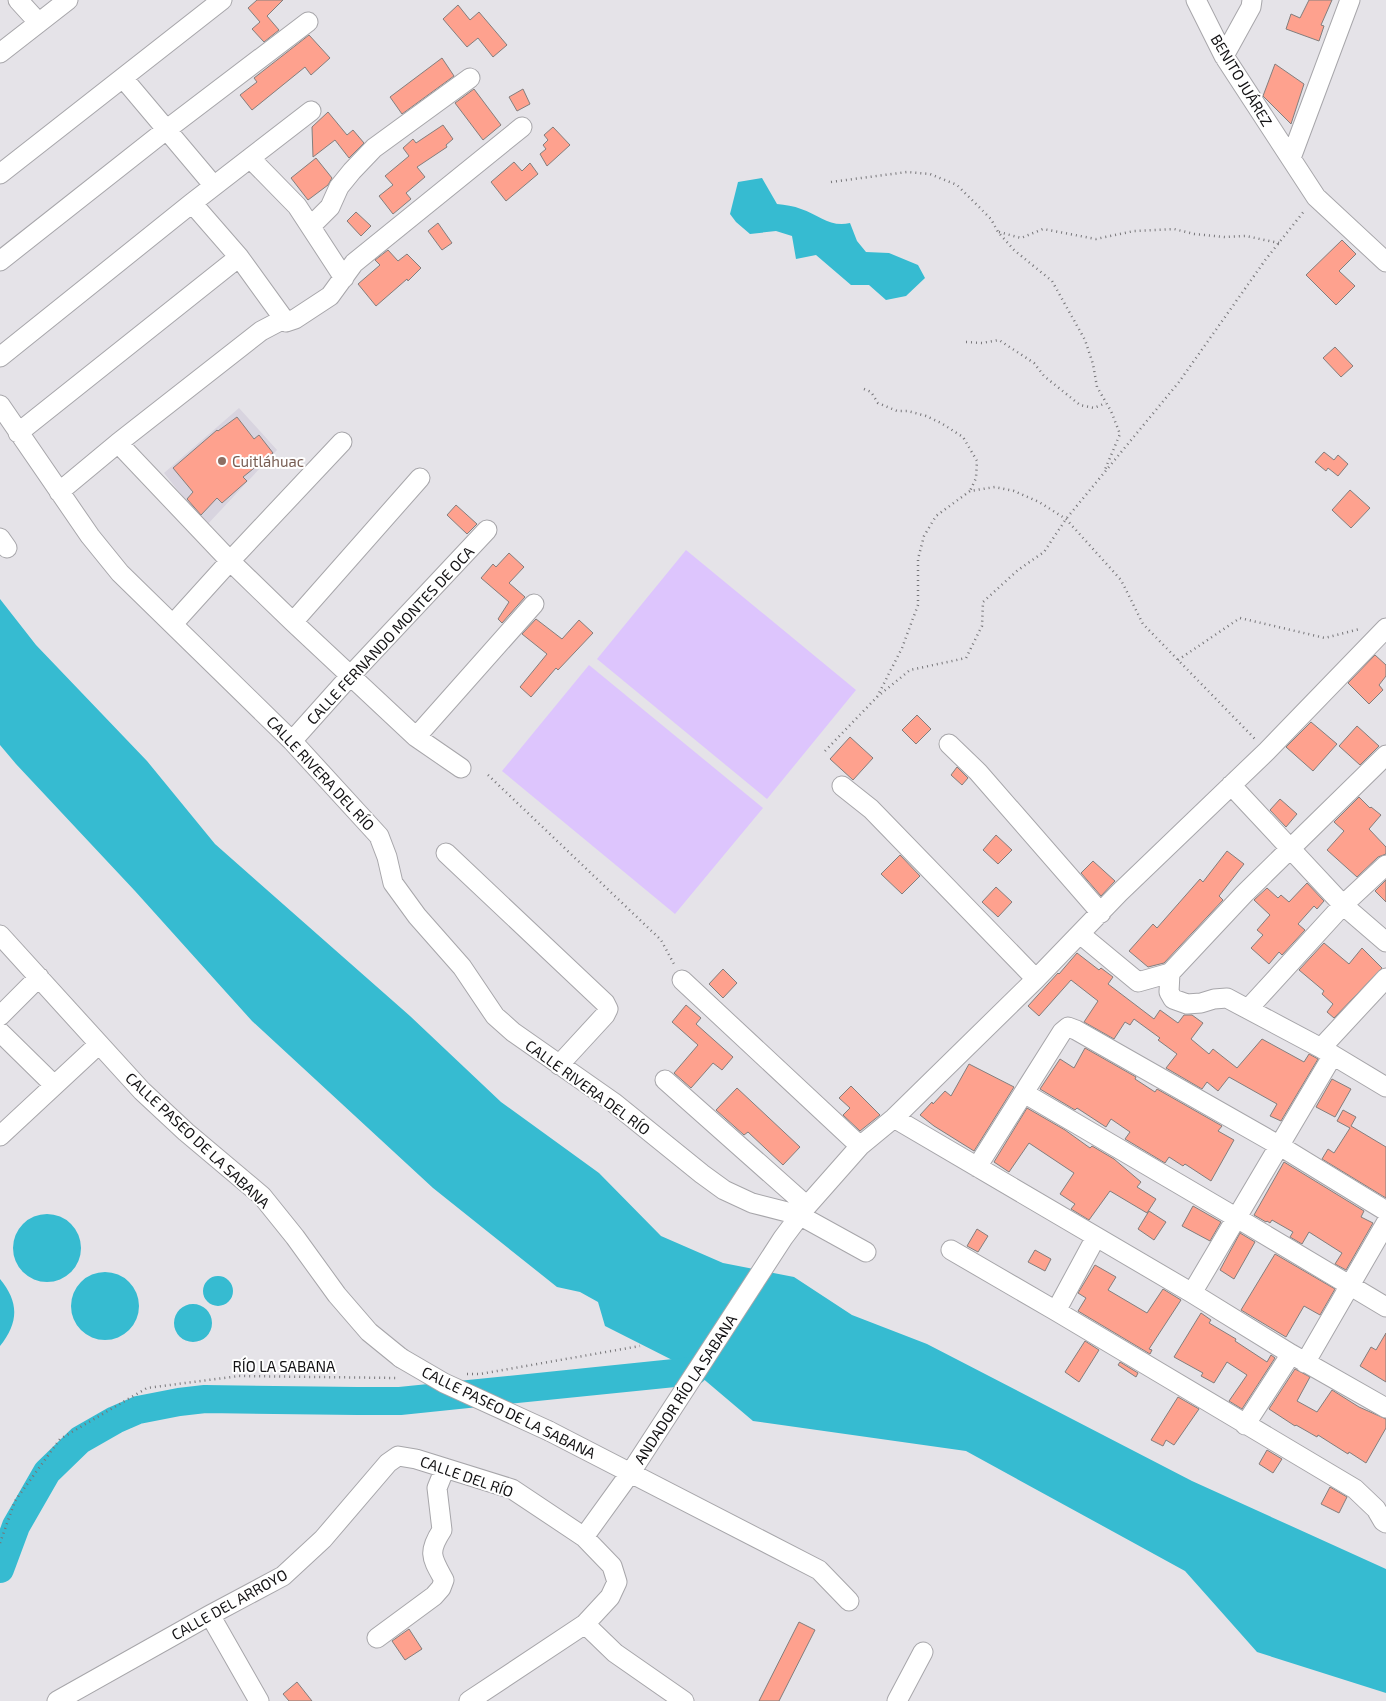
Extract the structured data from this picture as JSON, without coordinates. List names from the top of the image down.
{
  "streets": {
    "street": [
      "BENITO JUÁREZ",
      "CALLE FERNANDO MONTES DE OCA",
      "CALLE RIVERA DEL RÍO",
      "CALLE PASEO DE LA SABANA",
      "ANDADOR RÍO LA SABANA",
      "CALLE DEL RÍO",
      "CALLE DEL ARROYO"
    ],
    "path": ["RÍO LA SABANA"]
  },
  "crossings": [
    ["CALLE FERNANDO MONTES DE OCA", "CALLE RIVERA DEL RÍO"],
    ["CALLE RIVERA DEL RÍO", "ANDADOR RÍO LA SABANA"],
    ["CALLE PASEO DE LA SABANA", "ANDADOR RÍO LA SABANA"],
    ["ANDADOR RÍO LA SABANA", "CALLE DEL RÍO"],
    ["CALLE DEL RÍO", "CALLE DEL ARROYO"]
  ],
  "places": ["Cuitláhuac"]
}
